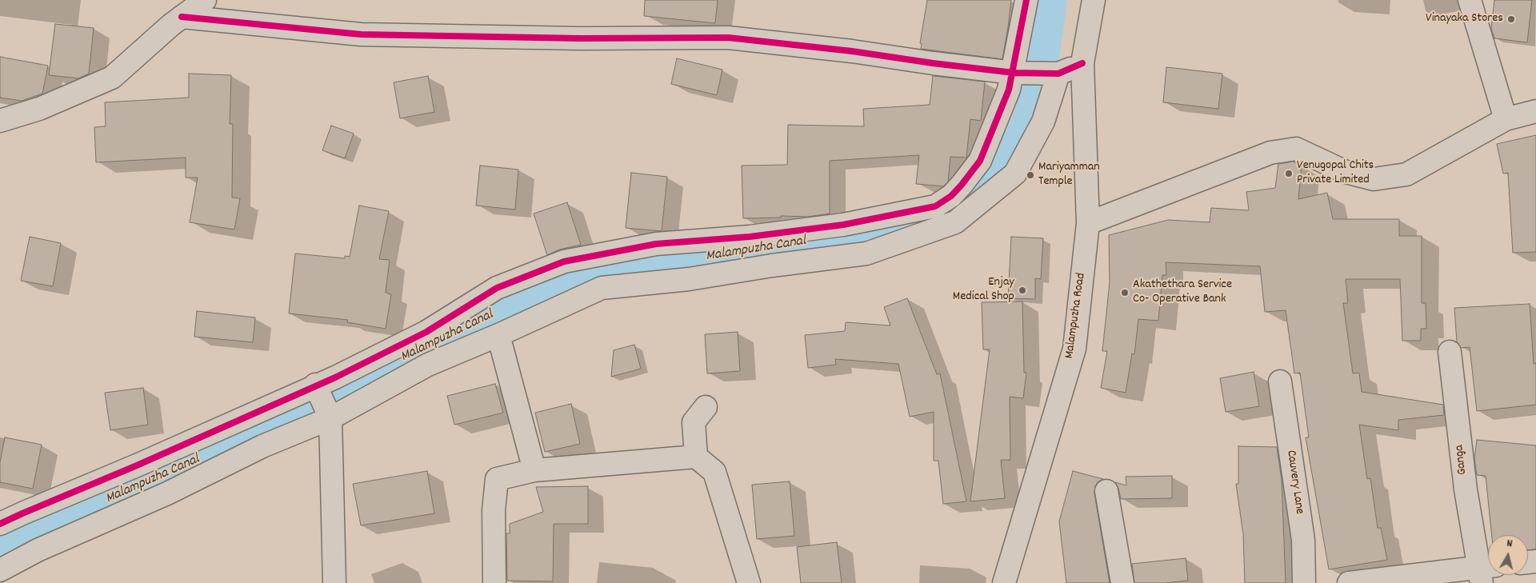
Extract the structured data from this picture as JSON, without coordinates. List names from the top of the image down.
{
  "streets": {
    "street": ["Malampuzha Road", "Ganga", "Cauvery Lane"]
  },
  "water": ["Malampuzha Canal"],
  "places": [
    "Vinayaka Stores",
    "Venugopal Chits Private Limited",
    "Mariyamman Temple",
    "Enjay Medical Shop",
    "Akathethara Service Co- Operative Bank"
  ],
  "north": "top"
}
